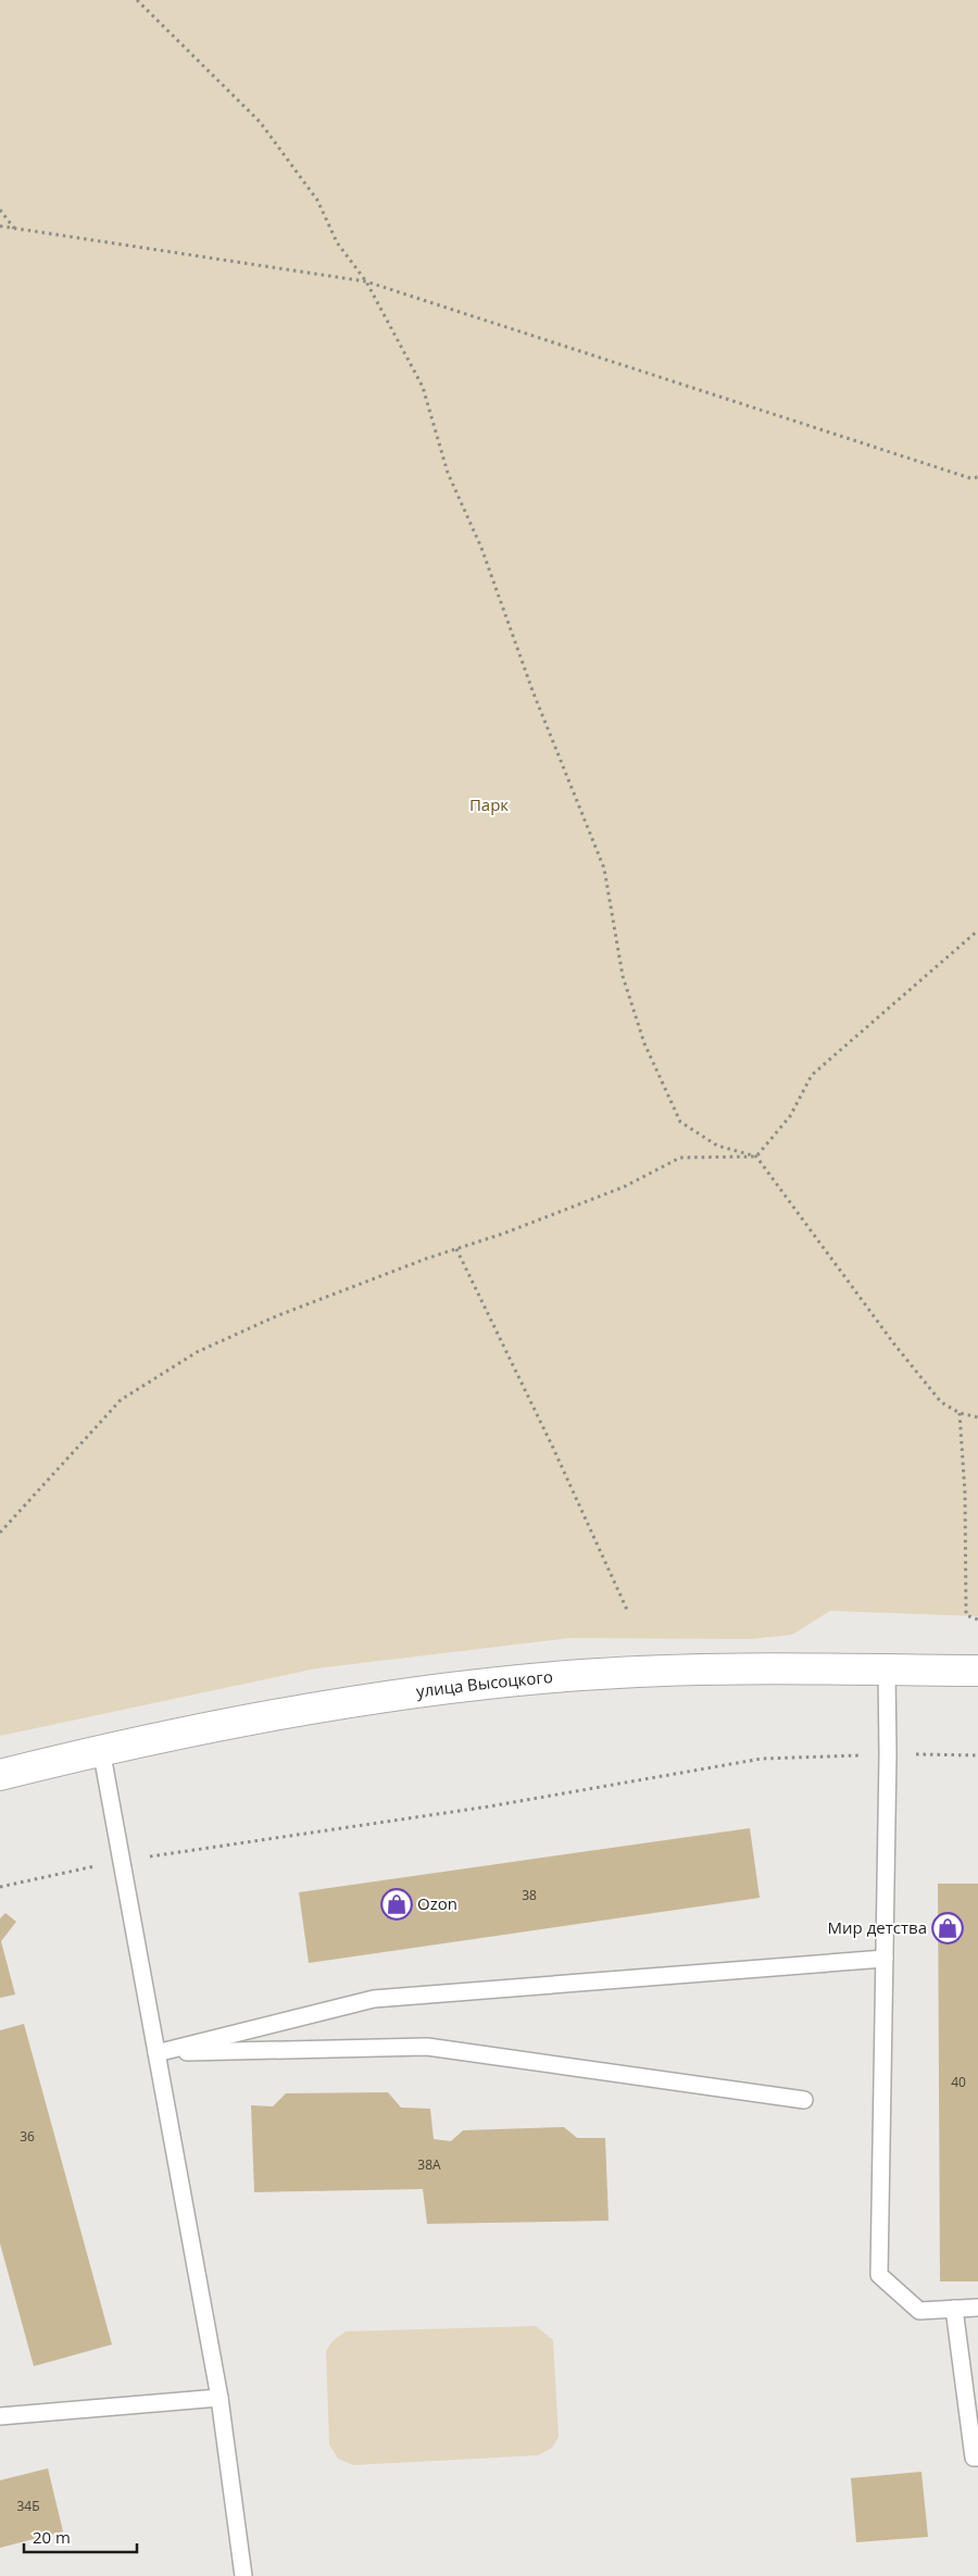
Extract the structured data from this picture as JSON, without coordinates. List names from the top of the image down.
{
  "streets": {
    "street": ["улица Высоцкого"]
  },
  "parks": ["Парк"],
  "places": {
    "shop": ["Ozon", "Мир детства"]
  },
  "house_numbers": [
    "38",
    "40",
    "36",
    "38А",
    "34Б"
  ],
  "scale_bar": "20 m"
}
